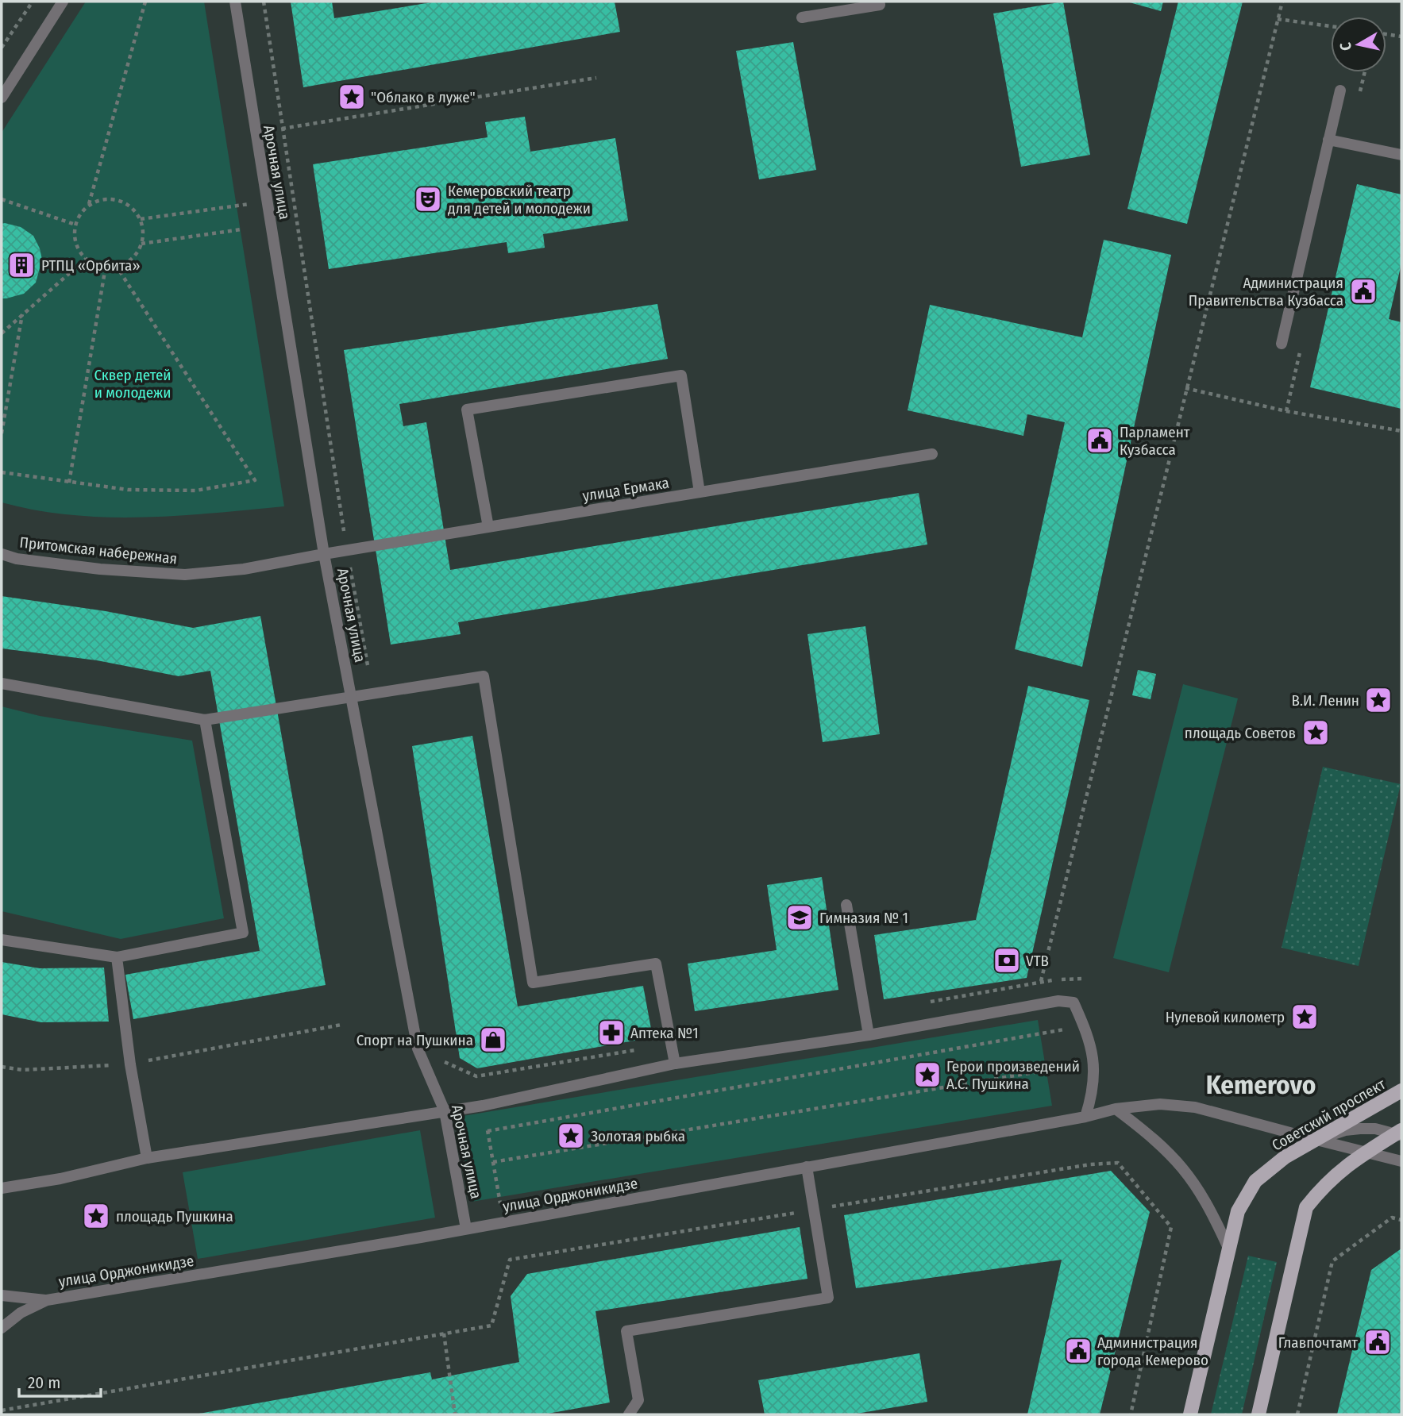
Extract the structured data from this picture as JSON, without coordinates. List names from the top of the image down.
{
  "streets": {
    "main road": ["Советский проспект"],
    "street": [
      "Арочная улица",
      "улица Ермака",
      "Притомская набережная",
      "улица Орджоникидзе"
    ]
  },
  "crossings": [
    ["Арочная улица", "улица Ермака"],
    ["Арочная улица", "Притомская набережная"],
    ["Арочная улица", "улица Орджоникидзе"],
    ["улица Ермака", "Притомская набережная"],
    ["Советский проспект", "улица Орджоникидзе"]
  ],
  "districts": ["Kemerovo"],
  "parks": ["Сквер детей и молодежи"],
  "places": {
    "place": [
      "\"Облако в луже\"",
      "В.И. Ленин",
      "площадь Советов",
      "Нулевой километр",
      "Герои произведений А.С. Пушкина",
      "Золотая рыбка",
      "площадь Пушкина"
    ],
    "theatre": ["Кемеровский театр для детей и молодежи"],
    "building": ["РТПЦ «Орбита»"],
    "public building": [
      "Администрация Правительства Кузбасса",
      "Парламент Кузбасса",
      "Главпочтамт",
      "Администрация города Кемерово"
    ],
    "school or university": ["Гимназия № 1"],
    "bank": ["VTB"],
    "pharmacy": ["Аптека №1"],
    "shop": ["Спорт на Пушкина"]
  },
  "scale_bar": "20 m",
  "north": "left"
}
